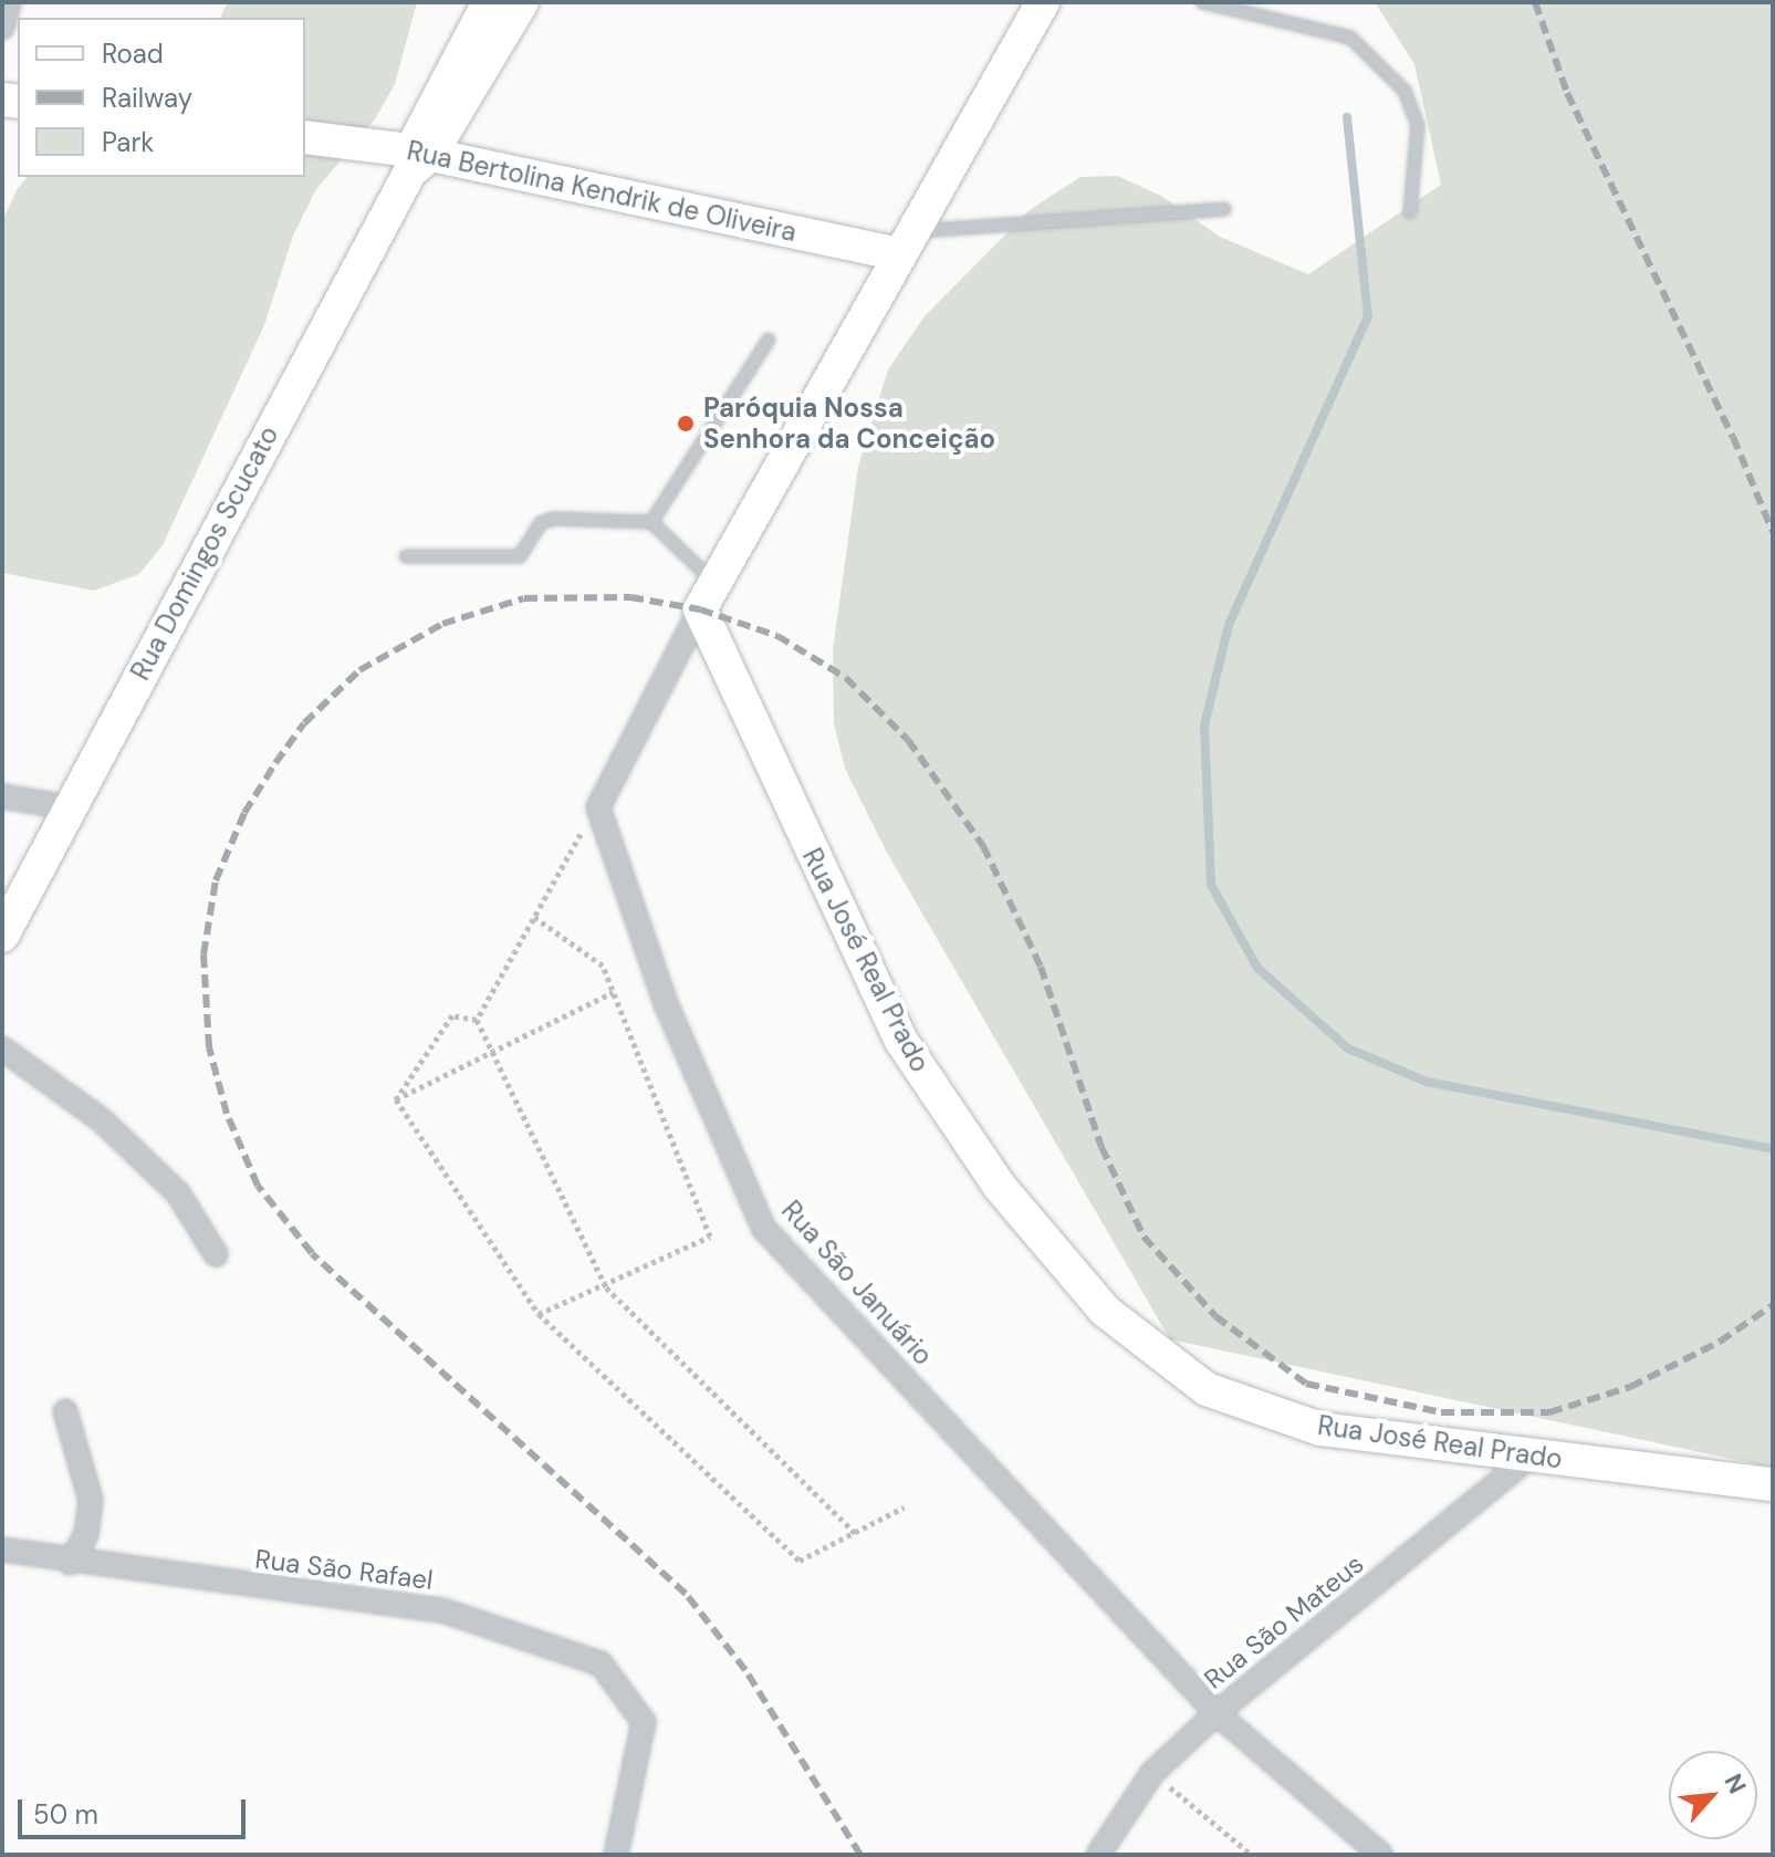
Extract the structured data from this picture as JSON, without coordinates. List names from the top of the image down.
{
  "streets": {
    "street": [
      "Rua Bertolina Kendrik de Oliveira",
      "Rua Domingos Scucato",
      "Rua José Real Prado",
      "Rua São Januário",
      "Rua São Rafael",
      "Rua São Mateus"
    ]
  },
  "crossings": [
    ["Rua Bertolina Kendrik de Oliveira", "Rua Domingos Scucato"],
    ["Rua José Real Prado", "Rua São Mateus"],
    ["Rua São Januário", "Rua São Mateus"]
  ],
  "places": ["Paróquia Nossa Senhora da Conceição"],
  "legend": ["Road", "Railway", "Park"],
  "scale_bar": "50 m",
  "north": "top right"
}
